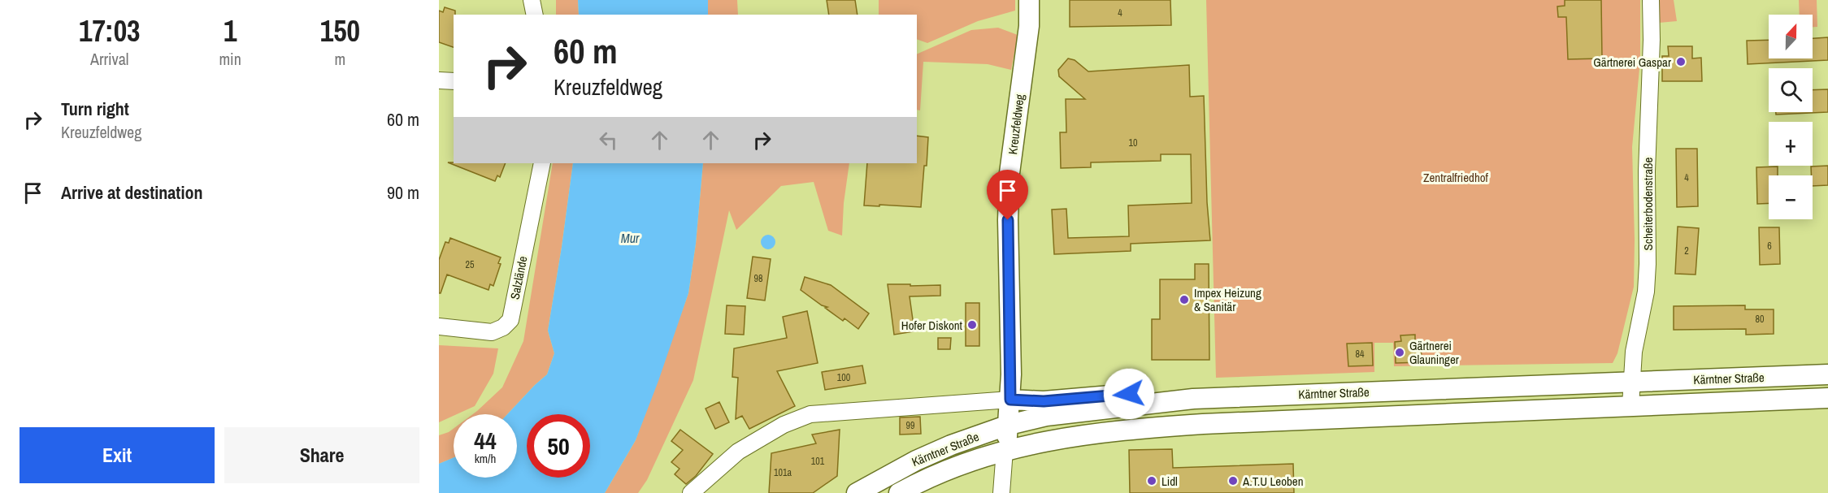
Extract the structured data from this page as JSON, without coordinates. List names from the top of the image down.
{
  "streets": {
    "main road": ["Kreuzfeldweg", "Kärntner Straße"],
    "street": ["Scheiterbodenstraße", "Salzlände"]
  },
  "crossings": [
    ["Kreuzfeldweg", "Kärntner Straße"],
    ["Scheiterbodenstraße", "Kärntner Straße"]
  ],
  "water": ["Mur"],
  "parks": ["Zentralfriedhof"],
  "places": [
    "Gärtnerei Gaspar",
    "Impex Heizung & Sanitär",
    "Hofer Diskont",
    "Gärtnerei Glauninger",
    "Lidl",
    "A.T.U Leoben"
  ],
  "house_numbers": [
    "4",
    "10",
    "4",
    "6",
    "2",
    "25",
    "98",
    "80",
    "84",
    "100",
    "99",
    "101",
    "101a"
  ],
  "north": "top",
  "page": {
    "eta": [
      "17:03",
      "Arrival",
      "1",
      "min",
      "150",
      "m"
    ],
    "map_buttons": ["+", "−"],
    "turn": ["60 m", "Kreuzfeldweg"],
    "list": [
      {
        "name": "Turn right",
        "note": "Kreuzfeldweg",
        "value": "60 m"
      },
      {
        "name": "Arrive at destination",
        "value": "90 m"
      }
    ],
    "speed": "44 km/h",
    "limit": "50",
    "buttons": ["Exit", "Share"]
  }
}
